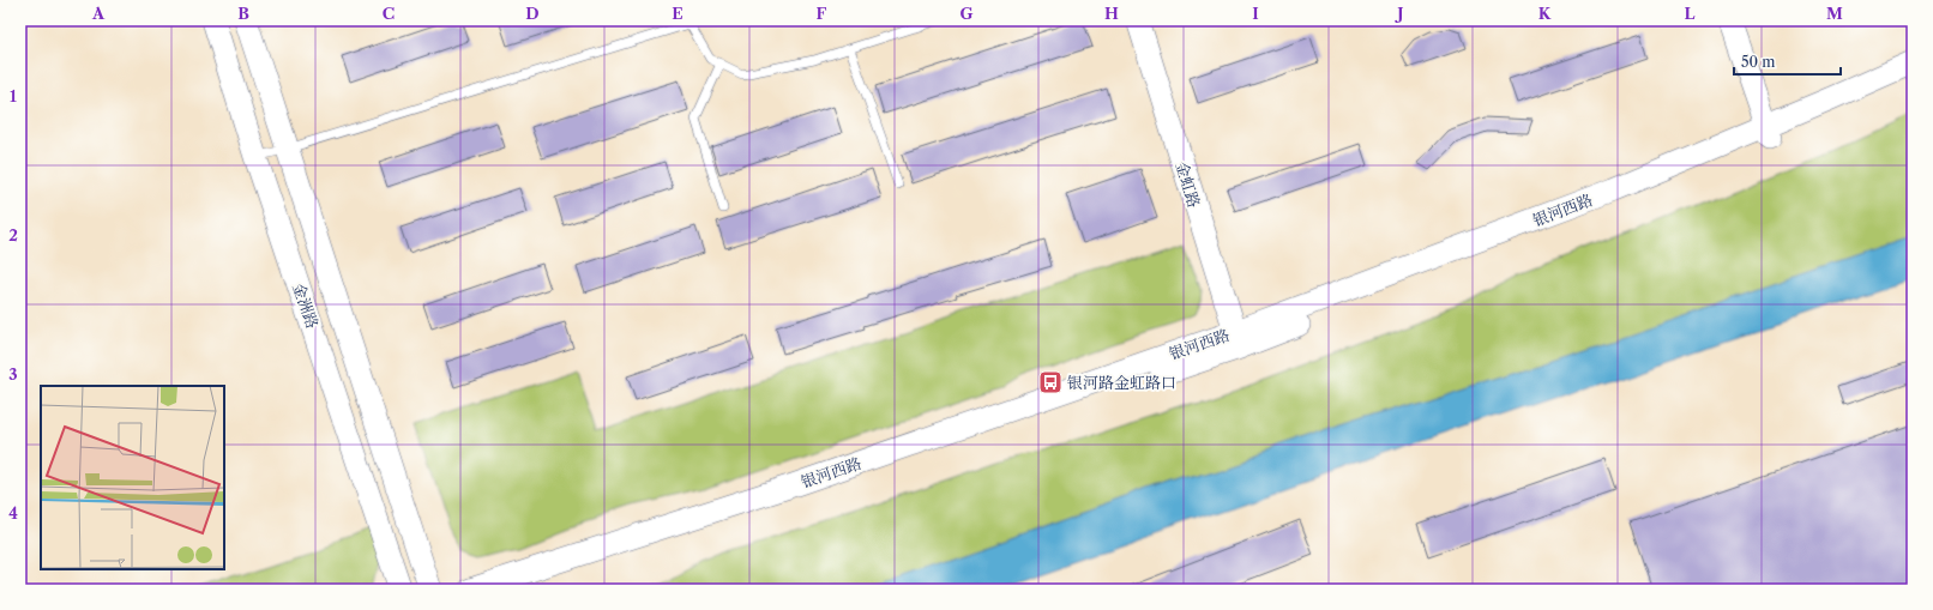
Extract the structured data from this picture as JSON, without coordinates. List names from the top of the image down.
{
  "streets": {
    "main road": ["金虹路", "银河西路", "金洲路"]
  },
  "crossings": [
    ["金虹路", "银河西路"]
  ],
  "places": {
    "bus stop": ["银河路金虹路口"]
  },
  "scale_bar": "50 m",
  "grid": {
    "columns": [
      "A",
      "B",
      "C",
      "D",
      "E",
      "F",
      "G",
      "H",
      "I",
      "J",
      "K",
      "L",
      "M"
    ],
    "rows": [
      "1",
      "2",
      "3",
      "4"
    ]
  }
}
